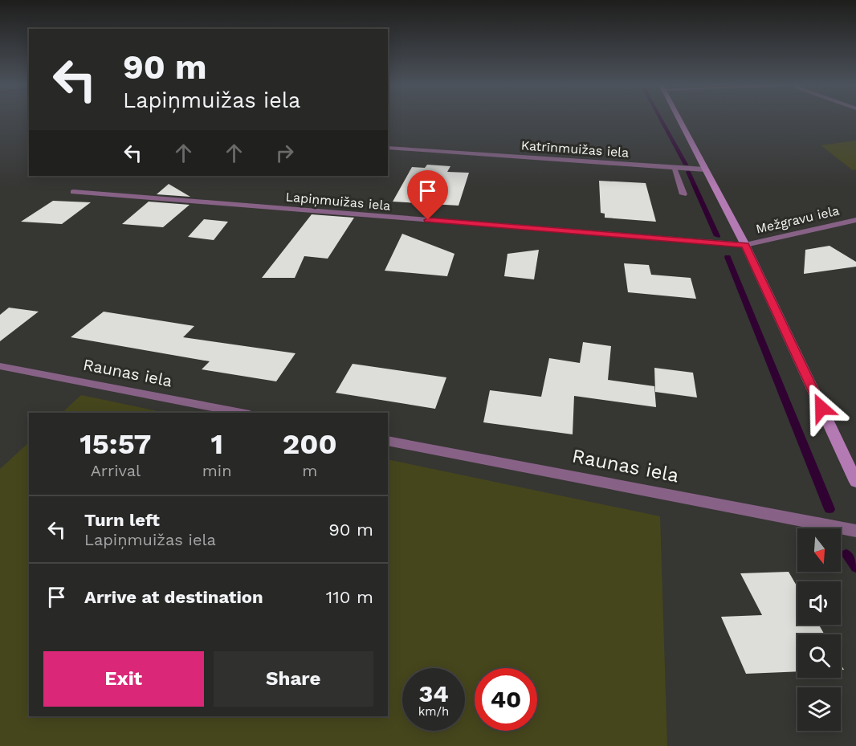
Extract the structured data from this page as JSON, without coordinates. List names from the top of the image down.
{
  "streets": {
    "street": [
      "Katrīnmuižas iela",
      "Lapiņmuižas iela",
      "Mežgravu iela",
      "Raunas iela"
    ]
  },
  "crossings": [
    ["Lapiņmuižas iela", "Mežgravu iela"]
  ],
  "north": "bottom",
  "page": {
    "turn": ["90 m", "Lapiņmuižas iela"],
    "eta": [
      "15:57",
      "Arrival",
      "1",
      "min",
      "200",
      "m"
    ],
    "list": [
      {
        "name": "Turn left",
        "note": "Lapiņmuižas iela",
        "value": "90 m"
      },
      {
        "name": "Arrive at destination",
        "value": "110 m"
      }
    ],
    "buttons": ["Exit", "Share"],
    "speed": "34 km/h",
    "limit": "40"
  }
}
